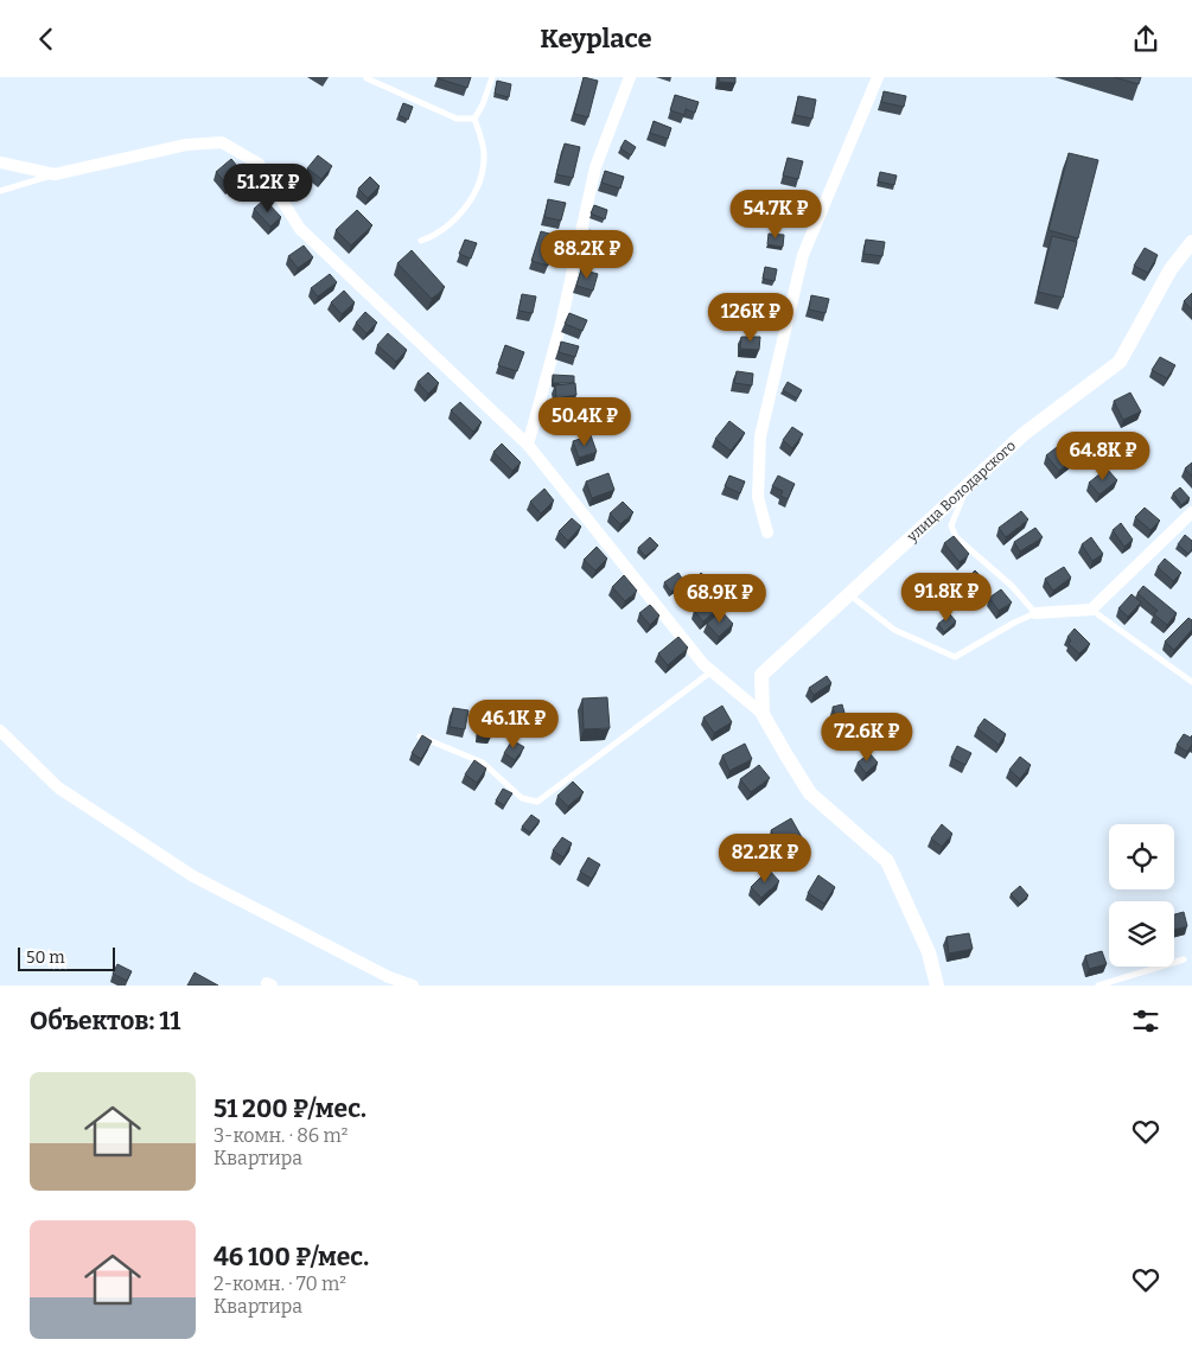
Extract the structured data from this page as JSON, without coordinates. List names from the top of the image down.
{
  "streets": {
    "street": ["улица Володарского"]
  },
  "scale_bar": "50 m",
  "page": {
    "header": "Keyplace",
    "price": [
      "51.2K ₽",
      "54.7K ₽",
      "88.2K ₽",
      "126K ₽",
      "50.4K ₽",
      "64.8K ₽",
      "91.8K ₽",
      "68.9K ₽",
      "46.1K ₽",
      "72.6K ₽",
      "82.2K ₽"
    ],
    "scale": "50 m",
    "heading": "Объектов: 11",
    "list": [
      {
        "name": "51 200 ₽/мес.",
        "note": "3-комн. · 86 m² · Квартира"
      },
      {
        "name": "46 100 ₽/мес.",
        "note": "2-комн. · 70 m² · Квартира"
      }
    ]
  }
}
